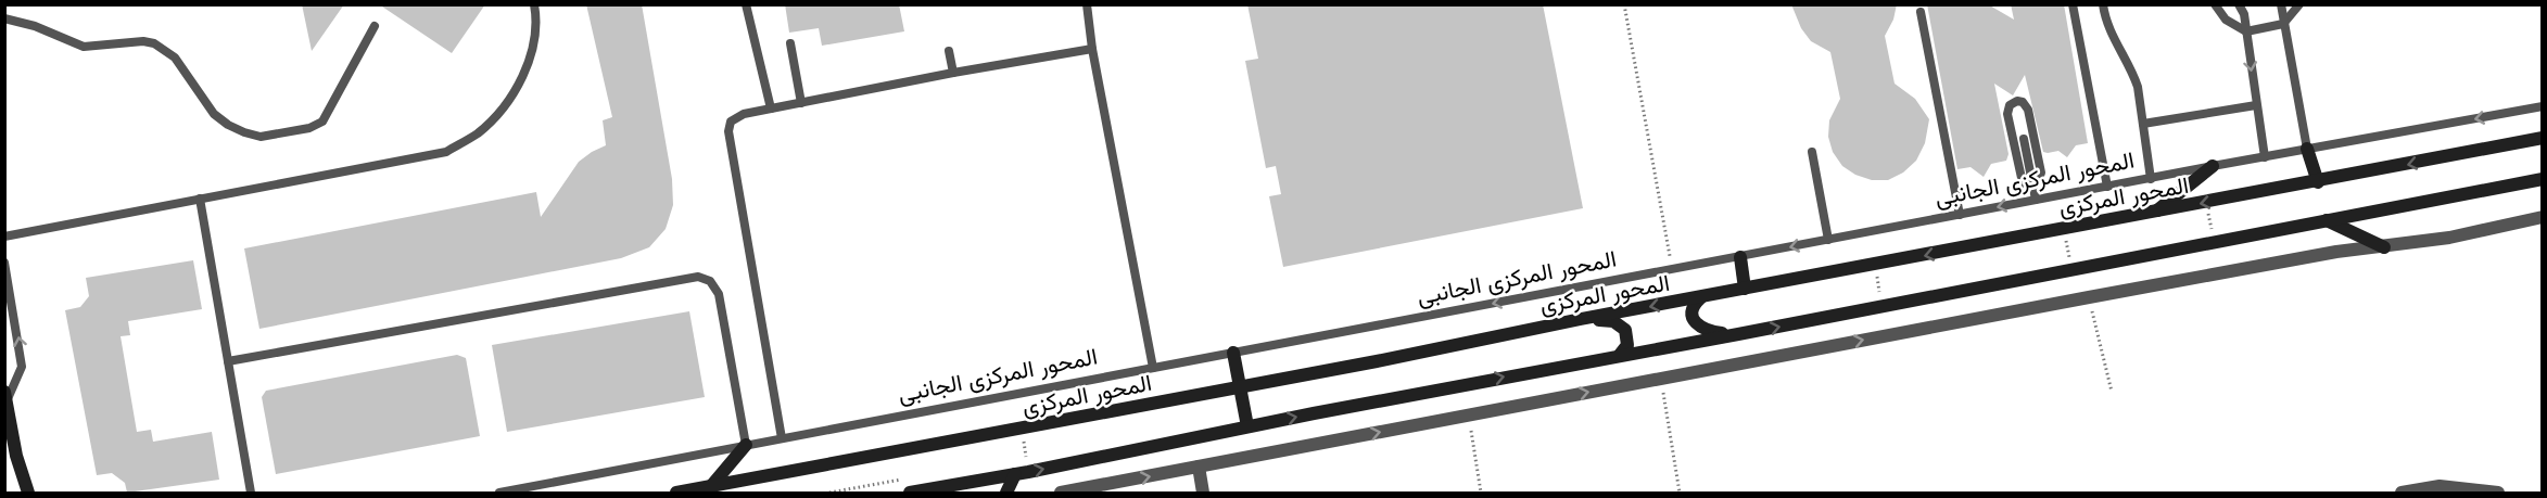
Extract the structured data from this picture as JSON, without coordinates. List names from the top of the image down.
{
  "streets": {
    "main road": ["المحور المركزى"],
    "lane": ["المحور المركزى الجانبى"]
  },
  "one_way": ["المحور المركزى الجانبى"]
}
